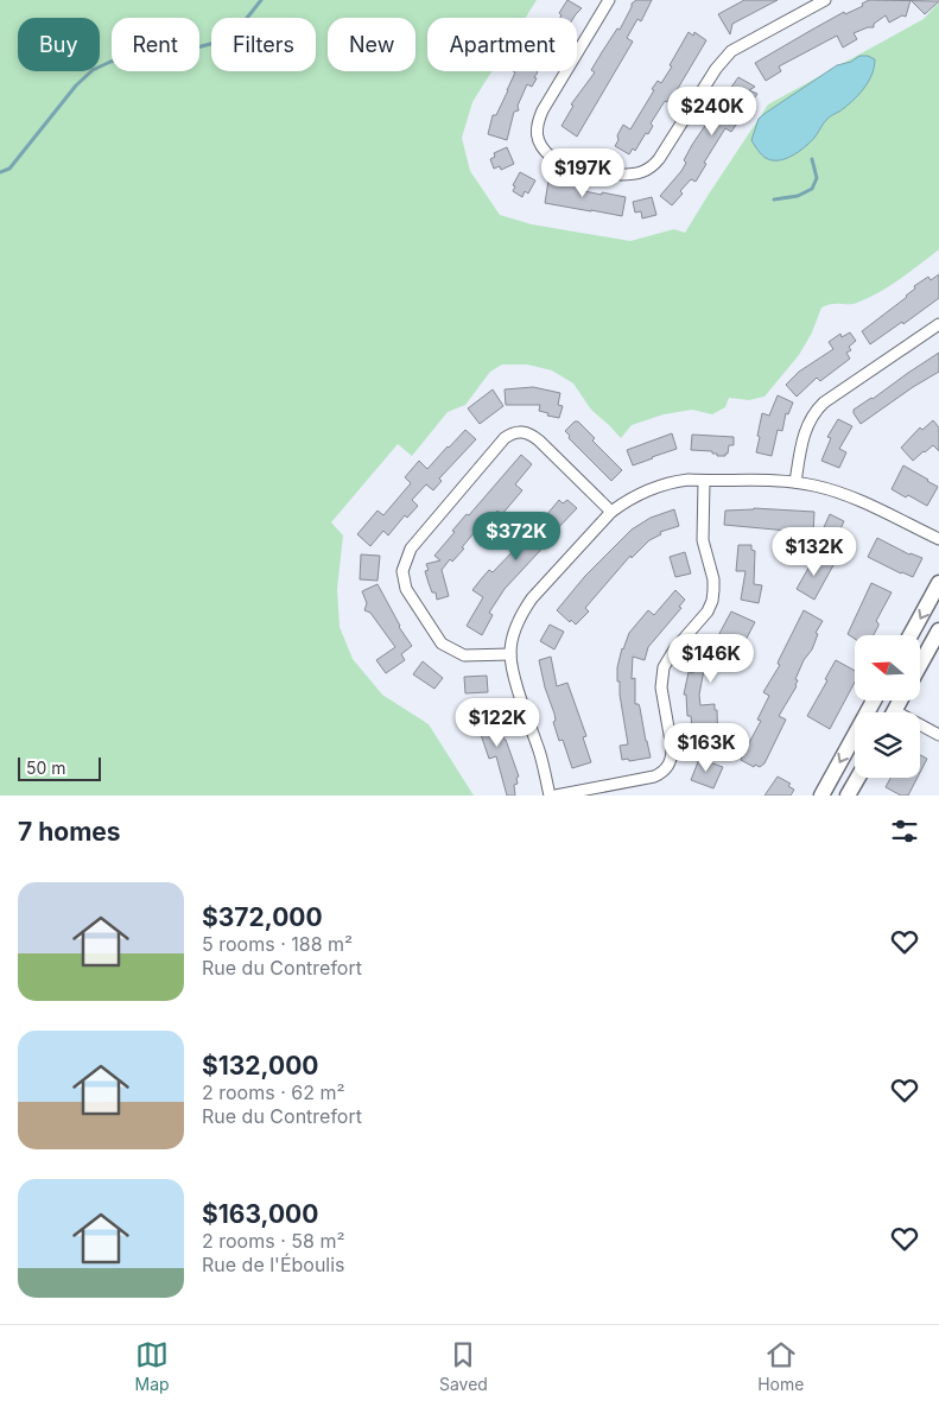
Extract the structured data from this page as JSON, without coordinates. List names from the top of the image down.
{
  "scale_bar": "50 m",
  "north": "left",
  "page": {
    "chip": [
      "Buy",
      "Rent",
      "Filters",
      "New",
      "Apartment"
    ],
    "price": [
      "$240K",
      "$197K",
      "$372K",
      "$132K",
      "$146K",
      "$122K",
      "$163K"
    ],
    "scale": "50 m",
    "heading": "7 homes",
    "list": [
      {
        "name": "$372,000",
        "note": "5 rooms · 188 m² · Rue du Contrefort"
      },
      {
        "name": "$132,000",
        "note": "2 rooms · 62 m² · Rue du Contrefort"
      },
      {
        "name": "$163,000",
        "note": "2 rooms · 58 m² · Rue de l'Éboulis"
      }
    ],
    "tabs": ["Map", "Saved", "Home"]
  }
}
